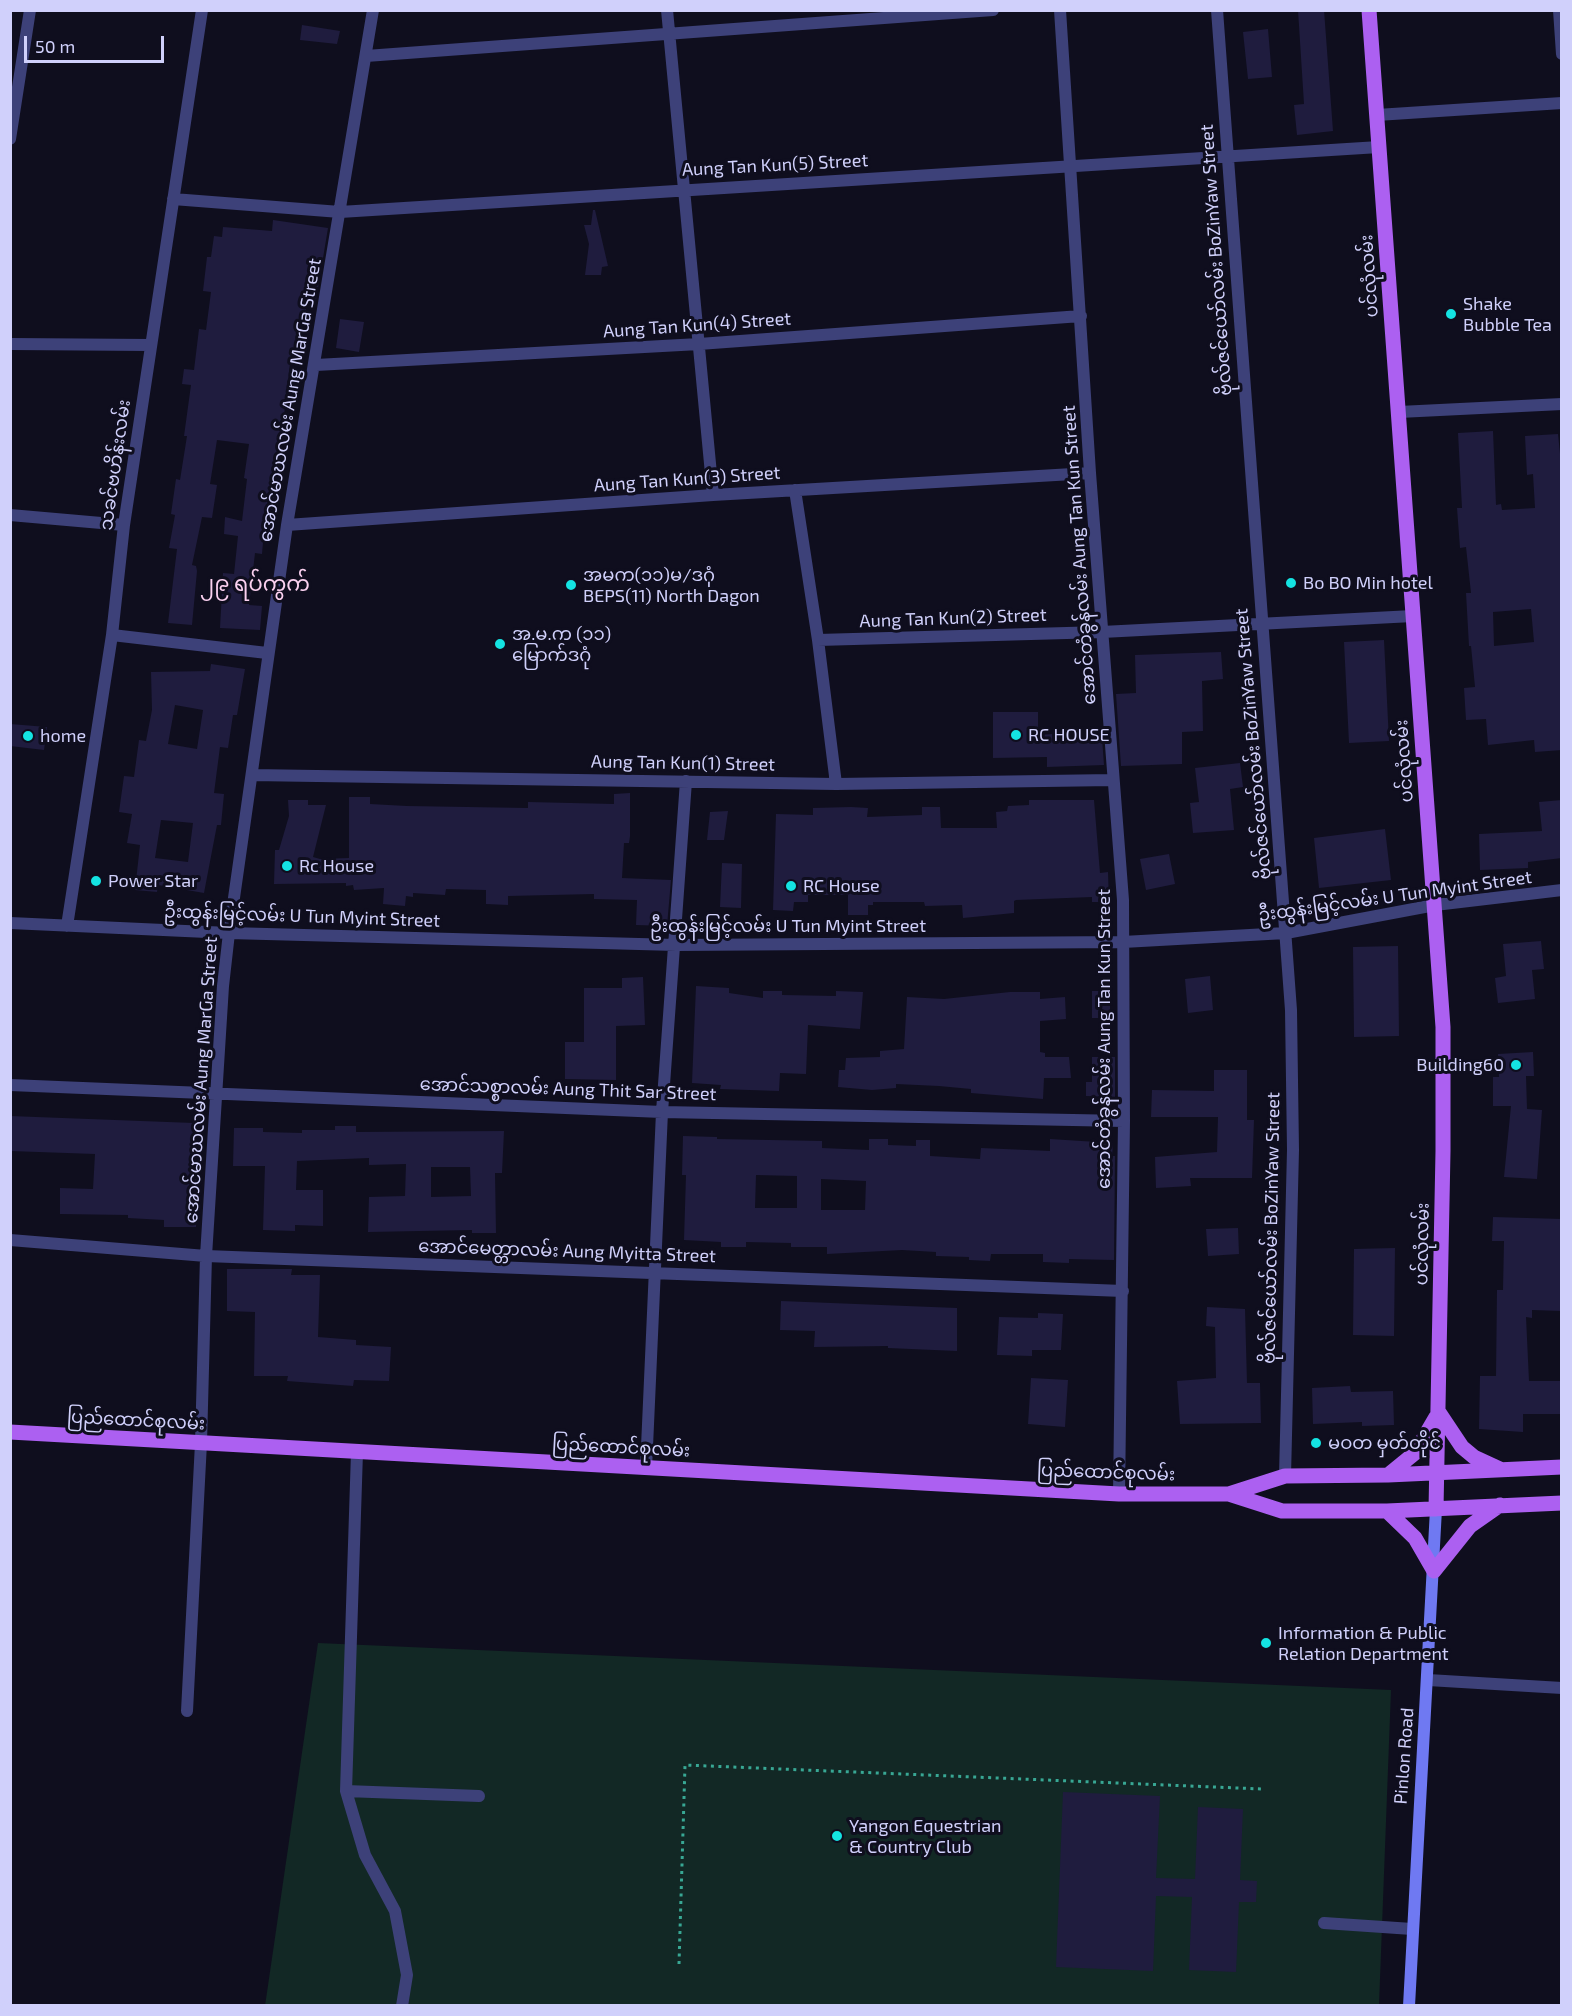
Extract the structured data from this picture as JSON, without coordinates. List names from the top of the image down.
{
  "streets": {
    "main road": ["ပင်လုံလမ်း", "ပြည်ထောင်စုလမ်း", "Pinlon Road"],
    "street": [
      "Aung Tan Kun(5) Street",
      "ဗိုလ်ဇင်ယော်လမ်း BoZinYaw Street",
      "Aung Tan Kun(4) Street",
      "အောင်မာဃလမ်း Aung MarGa Street",
      "သခင်ဗဟိန်းလမ်း",
      "Aung Tan Kun(3) Street",
      "အောင်တံခွန်လမ်း Aung Tan Kun Street",
      "Aung Tan Kun(2) Street",
      "Aung Tan Kun(1) Street",
      "ဦးထွန်းမြင့်လမ်း U Tun Myint Street",
      "အောင်သစ္စာလမ်း Aung Thit Sar Street",
      "အောင်မေတ္တာလမ်း Aung Myitta Street"
    ]
  },
  "crossings": [
    ["Aung Tan Kun(5) Street", "ဗိုလ်ဇင်ယော်လမ်း BoZinYaw Street"],
    ["Aung Tan Kun(5) Street", "ပင်လုံလမ်း"],
    ["Aung Tan Kun(5) Street", "အောင်မာဃလမ်း Aung MarGa Street"],
    ["Aung Tan Kun(5) Street", "သခင်ဗဟိန်းလမ်း"],
    ["Aung Tan Kun(5) Street", "အောင်တံခွန်လမ်း Aung Tan Kun Street"],
    ["ဗိုလ်ဇင်ယော်လမ်း BoZinYaw Street", "Aung Tan Kun(2) Street"],
    ["ဗိုလ်ဇင်ယော်လမ်း BoZinYaw Street", "ဦးထွန်းမြင့်လမ်း U Tun Myint Street"],
    ["ဗိုလ်ဇင်ယော်လမ်း BoZinYaw Street", "ပြည်ထောင်စုလမ်း"],
    ["ပင်လုံလမ်း", "Aung Tan Kun(2) Street"],
    ["ပင်လုံလမ်း", "ဦးထွန်းမြင့်လမ်း U Tun Myint Street"],
    ["ပင်လုံလမ်း", "ပြည်ထောင်စုလမ်း"],
    ["ပင်လုံလမ်း", "Pinlon Road"],
    ["Aung Tan Kun(4) Street", "အောင်မာဃလမ်း Aung MarGa Street"],
    ["Aung Tan Kun(4) Street", "အောင်တံခွန်လမ်း Aung Tan Kun Street"],
    ["အောင်မာဃလမ်း Aung MarGa Street", "Aung Tan Kun(3) Street"],
    ["အောင်မာဃလမ်း Aung MarGa Street", "Aung Tan Kun(1) Street"],
    ["အောင်မာဃလမ်း Aung MarGa Street", "ဦးထွန်းမြင့်လမ်း U Tun Myint Street"],
    ["အောင်မာဃလမ်း Aung MarGa Street", "အောင်သစ္စာလမ်း Aung Thit Sar Street"],
    ["အောင်မာဃလမ်း Aung MarGa Street", "အောင်မေတ္တာလမ်း Aung Myitta Street"],
    ["အောင်မာဃလမ်း Aung MarGa Street", "ပြည်ထောင်စုလမ်း"],
    ["သခင်ဗဟိန်းလမ်း", "ဦးထွန်းမြင့်လမ်း U Tun Myint Street"],
    ["Aung Tan Kun(3) Street", "အောင်တံခွန်လမ်း Aung Tan Kun Street"],
    ["အောင်တံခွန်လမ်း Aung Tan Kun Street", "Aung Tan Kun(2) Street"],
    ["အောင်တံခွန်လမ်း Aung Tan Kun Street", "Aung Tan Kun(1) Street"],
    ["အောင်တံခွန်လမ်း Aung Tan Kun Street", "ဦးထွန်းမြင့်လမ်း U Tun Myint Street"],
    ["အောင်တံခွန်လမ်း Aung Tan Kun Street", "အောင်သစ္စာလမ်း Aung Thit Sar Street"],
    ["အောင်တံခွန်လမ်း Aung Tan Kun Street", "အောင်မေတ္တာလမ်း Aung Myitta Street"],
    ["အောင်တံခွန်လမ်း Aung Tan Kun Street", "ပြည်ထောင်စုလမ်း"],
    ["ပြည်ထောင်စုလမ်း", "Pinlon Road"]
  ],
  "districts": ["၂၉ ရပ်ကွက်"],
  "places": [
    "Shake Bubble Tea",
    "Bo BO Min hotel",
    "အမက(၁၁)မ/ဒဂုံ BEPS(11) North Dagon",
    "အ.မ.က (၁၁) မြောက်ဒဂုံ",
    "RC HOUSE",
    "home",
    "Rc House",
    "Power Star",
    "RC House",
    "Building60",
    "မဝတ မှတ်တိုင်",
    "Information & Public Relation Department",
    "Yangon Equestrian & Country Club"
  ],
  "scale_bar": "50 m"
}
